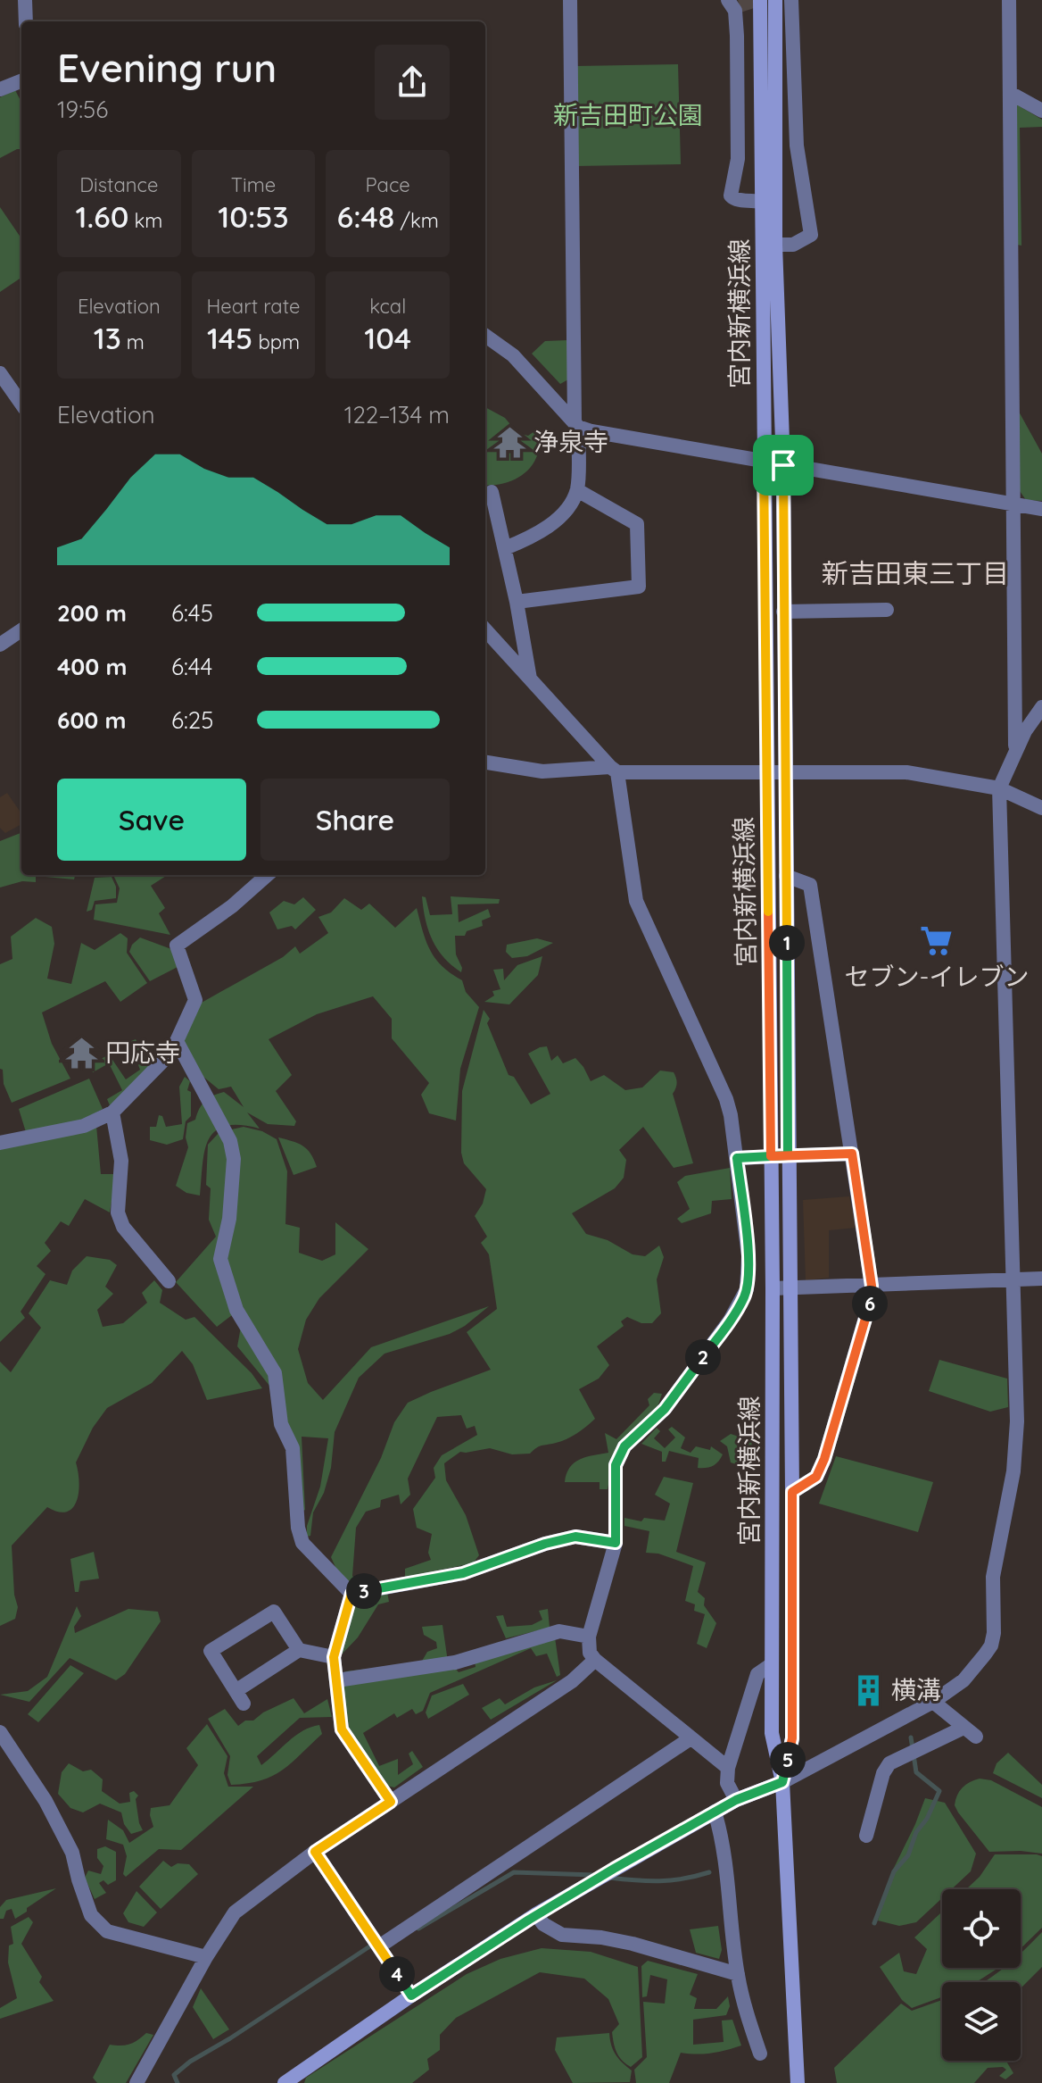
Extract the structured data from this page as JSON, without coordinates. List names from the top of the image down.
{
  "streets": {
    "street": ["宮内新横浜線"]
  },
  "districts": ["新吉田東三丁目"],
  "parks": ["新吉田町公園"],
  "places": {
    "temple": ["浄泉寺", "円応寺"],
    "supermarket": ["セブン-イレブン"],
    "building": ["横溝"]
  },
  "page": {
    "heading": ["Evening run", "19:56"],
    "stats": [
      ["Distance", "1.60 km"],
      ["Time", "10:53"],
      ["Pace", "6:48 /km"],
      ["Elevation", "13 m"],
      ["Heart rate", "145 bpm"],
      ["kcal", "104"]
    ],
    "chart": ["Elevation", "122–134 m"],
    "list": [
      {
        "name": "200 m",
        "note": "6:45"
      },
      {
        "name": "400 m",
        "note": "6:44"
      },
      {
        "name": "600 m",
        "note": "6:25"
      }
    ],
    "buttons": ["Save", "Share"],
    "pins": [
      "1",
      "6",
      "2",
      "3",
      "5",
      "4"
    ]
  }
}
